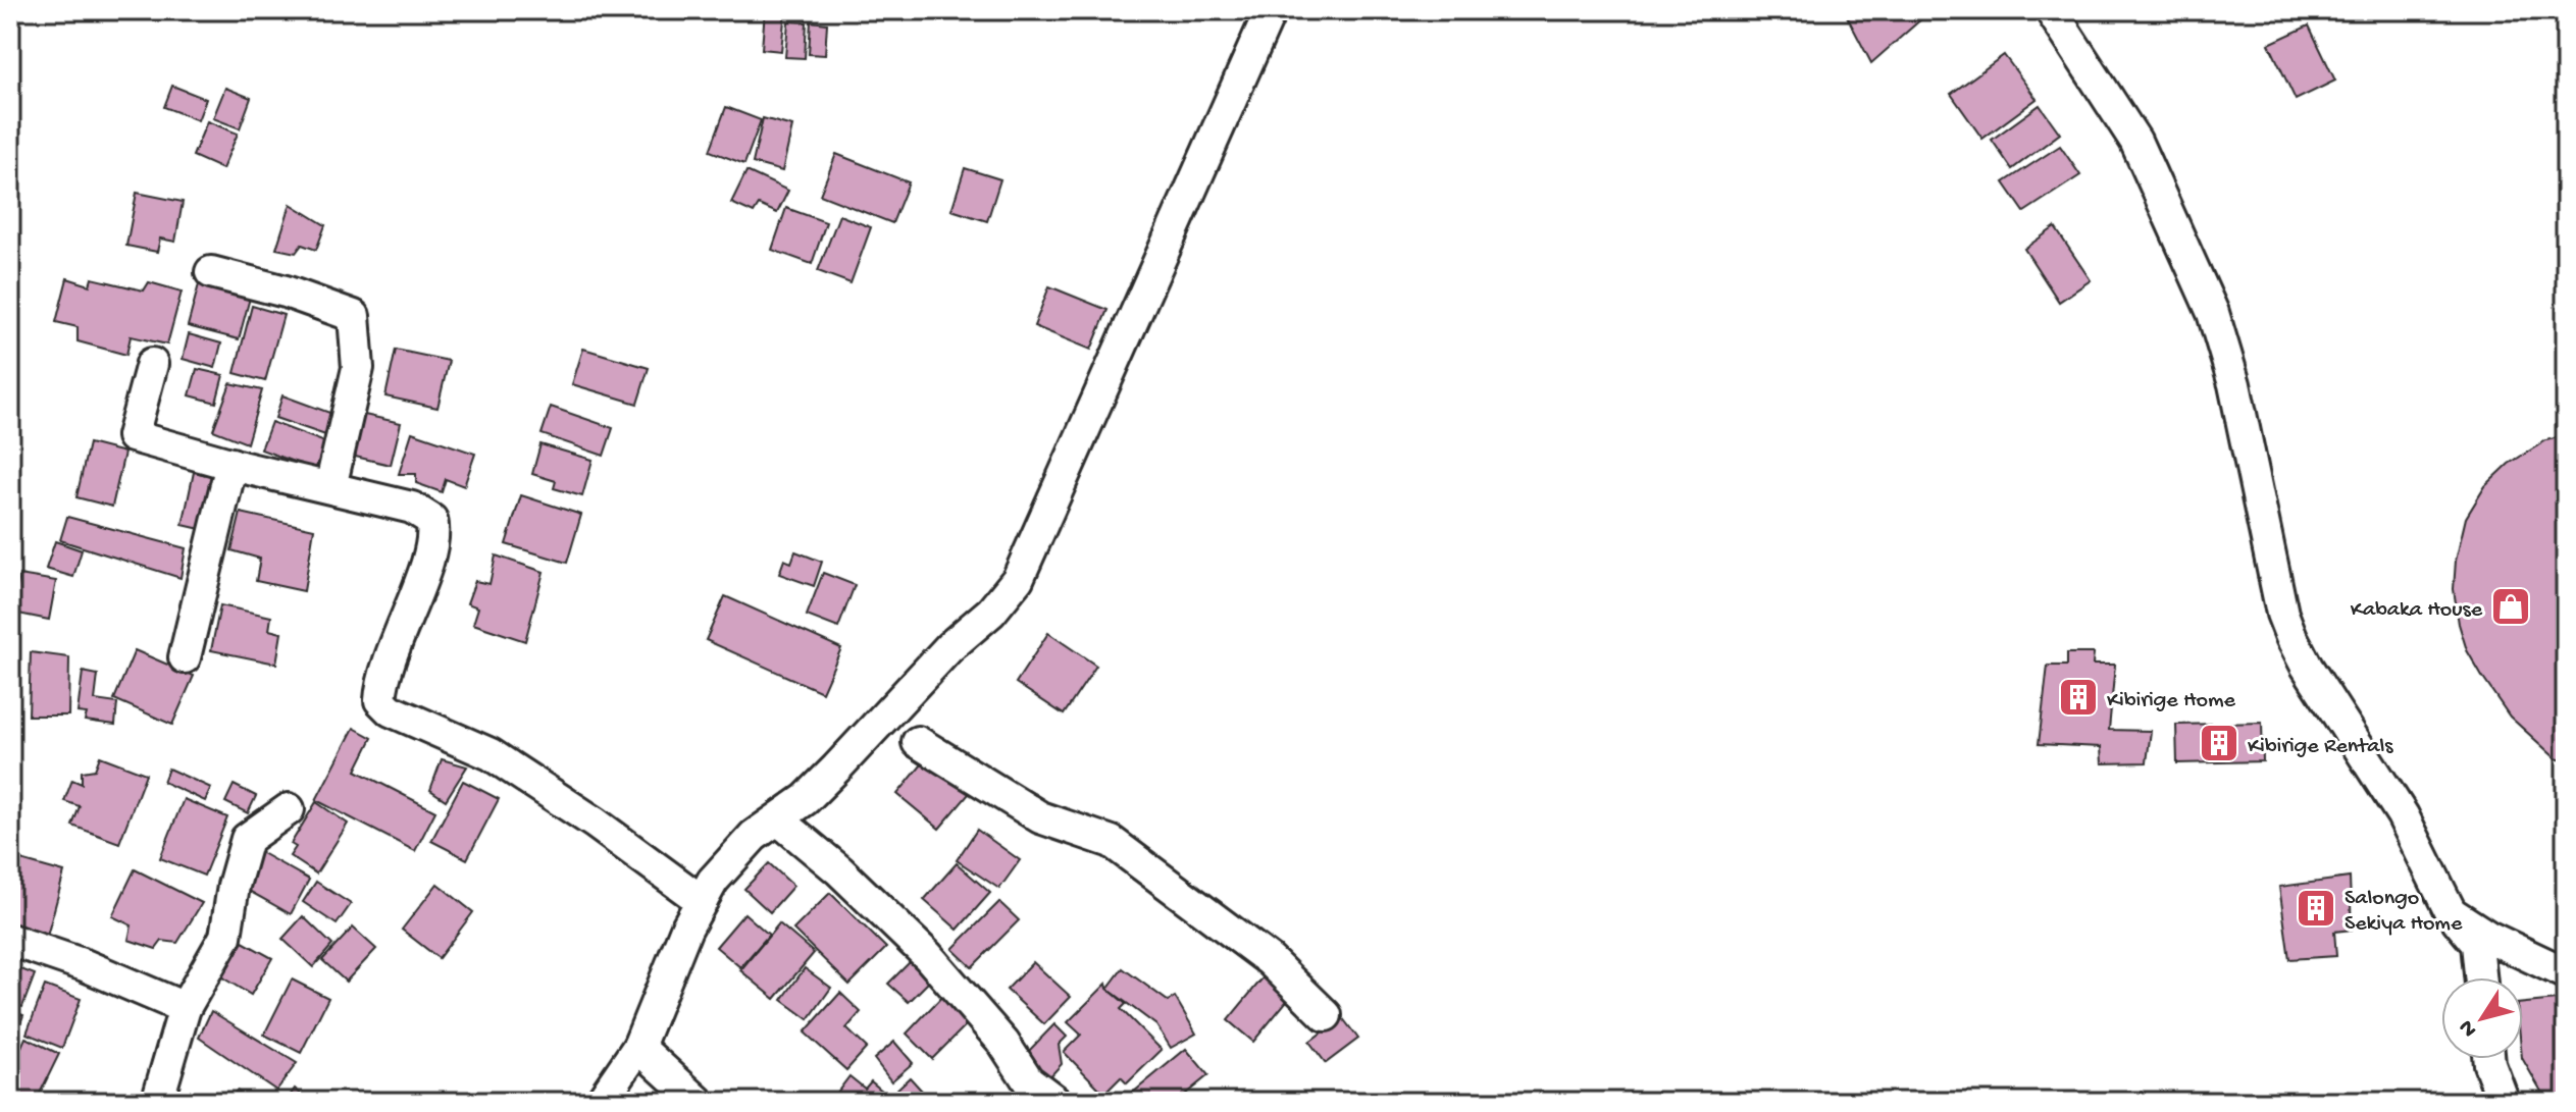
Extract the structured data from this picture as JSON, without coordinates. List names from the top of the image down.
{
  "places": {
    "shop": ["Kabaka House"],
    "building": ["Kibirige Home", "Kibirige Rentals", "Salongo Sekiya Home"]
  },
  "north": "bottom left"
}
